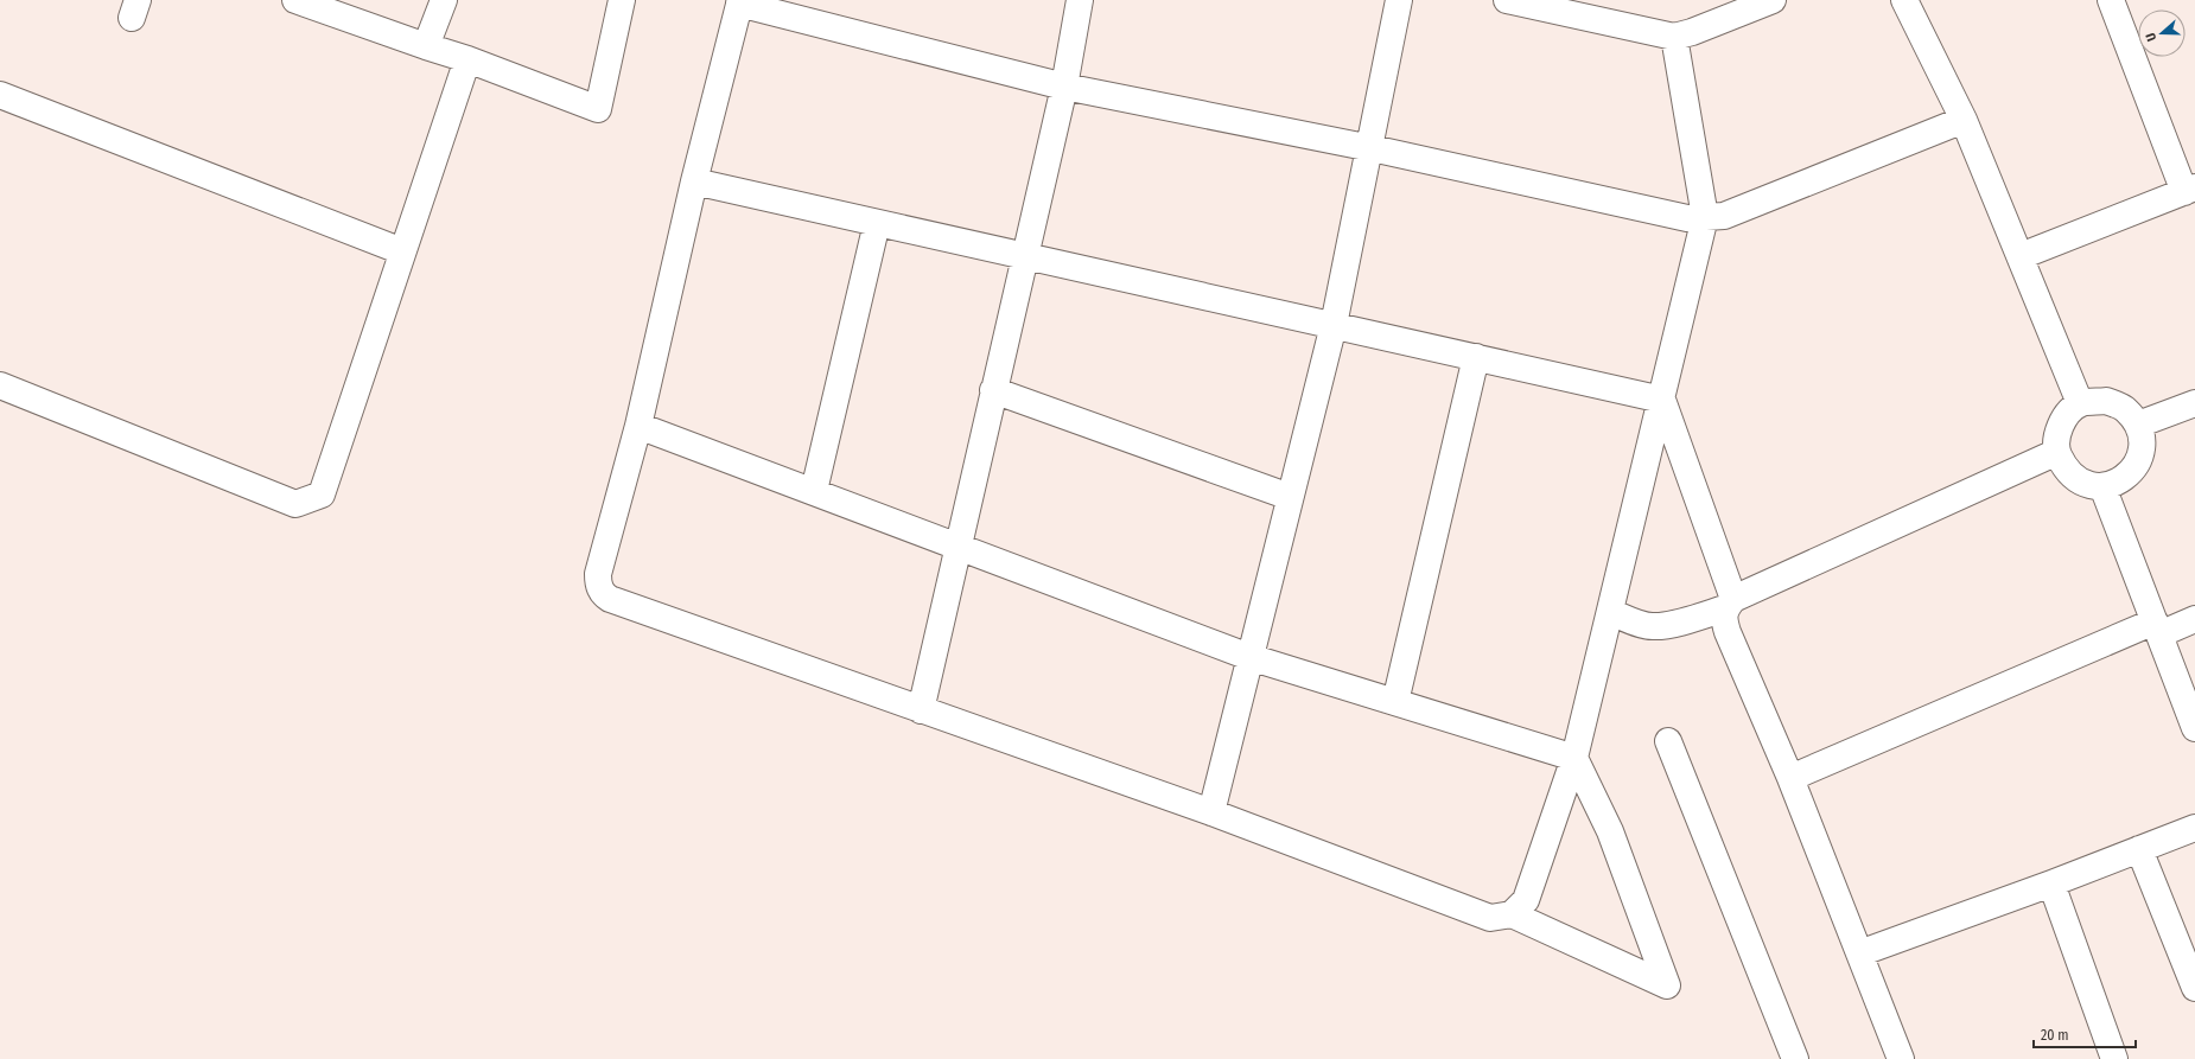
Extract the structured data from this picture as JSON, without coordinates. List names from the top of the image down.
{
  "scale_bar": "20 m",
  "north": "left"
}
